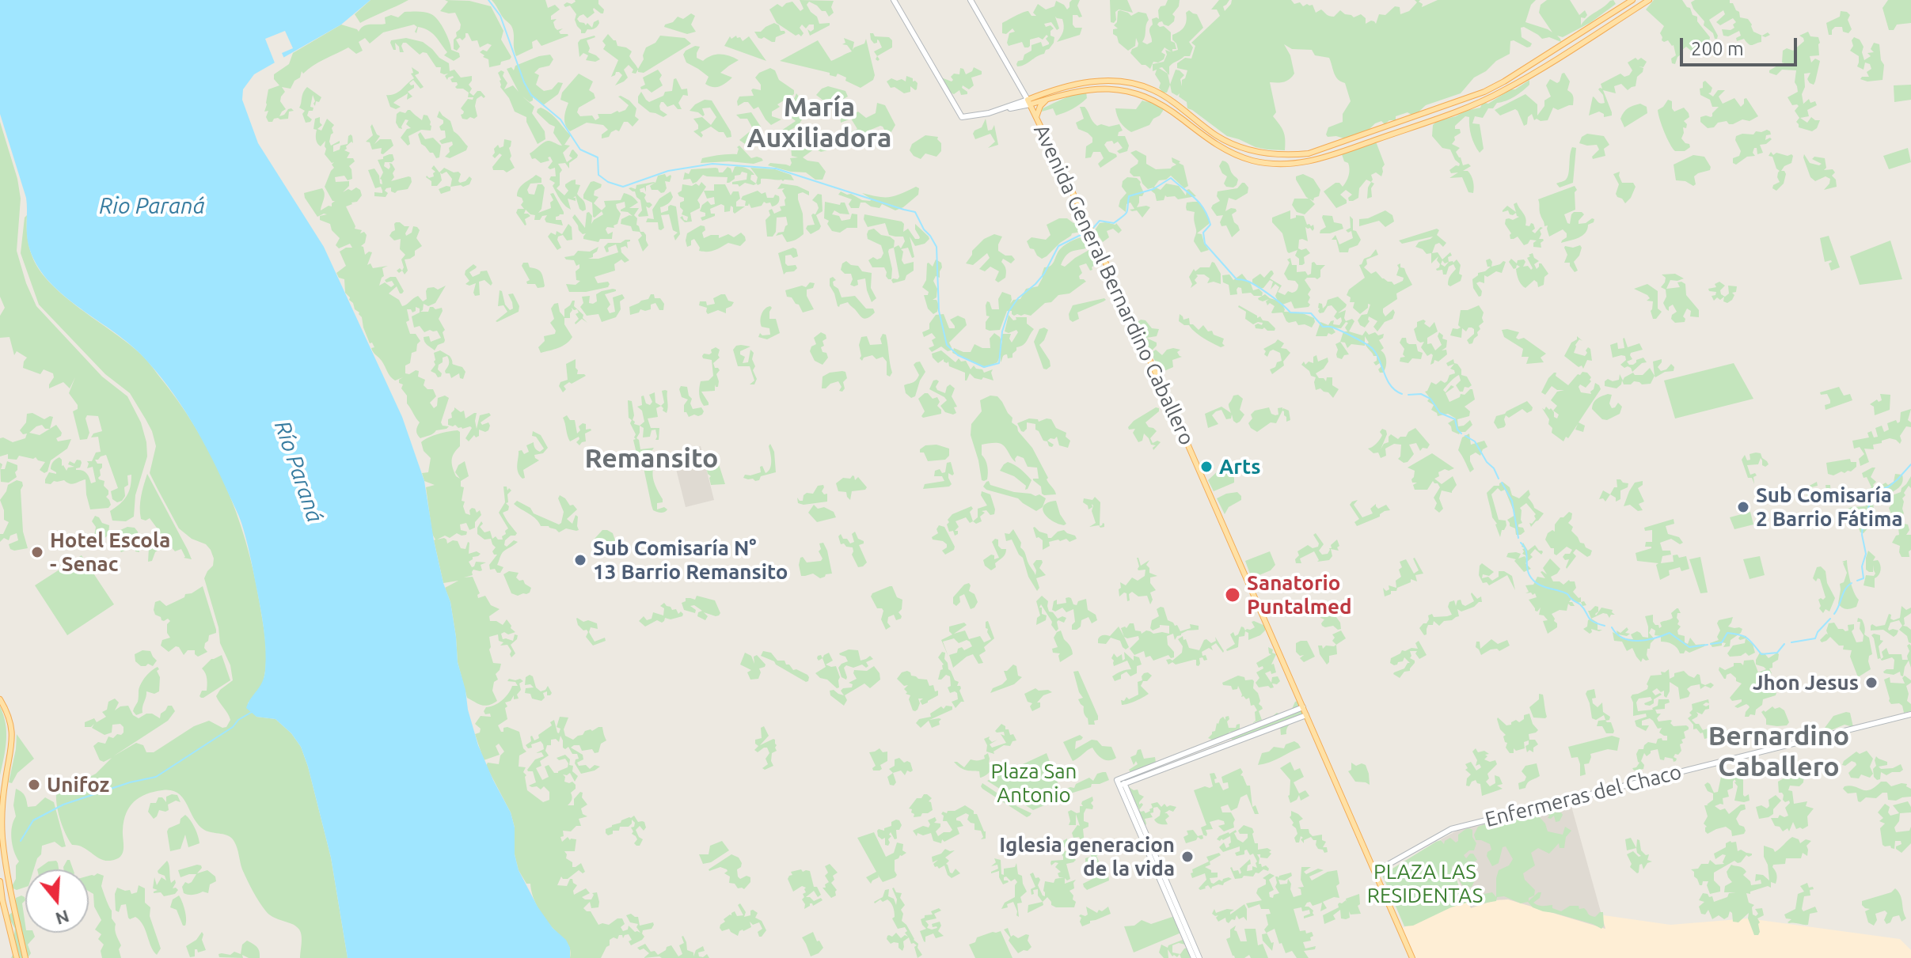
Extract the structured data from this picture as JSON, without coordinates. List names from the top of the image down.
{
  "streets": {
    "main road": ["Avenida General Bernardino Caballero", "Enfermeras del Chaco"]
  },
  "crossings": [
    ["Avenida General Bernardino Caballero", "Enfermeras del Chaco"]
  ],
  "districts": ["María Auxiliadora", "Remansito", "Bernardino Caballero"],
  "water": ["Rio Paraná", "Río Paraná"],
  "parks": ["Plaza San Antonio", "PLAZA LAS RESIDENTAS"],
  "places": [
    "Arts",
    "Sub Comisaría 2 Barrio Fátima",
    "Hotel Escola - Senac",
    "Sub Comisaría N° 13 Barrio Remansito",
    "Sanatorio Puntalmed",
    "Jhon Jesus",
    "Unifoz",
    "Iglesia generacion de la vida"
  ],
  "scale_bar": "200 m",
  "north": "bottom"
}
